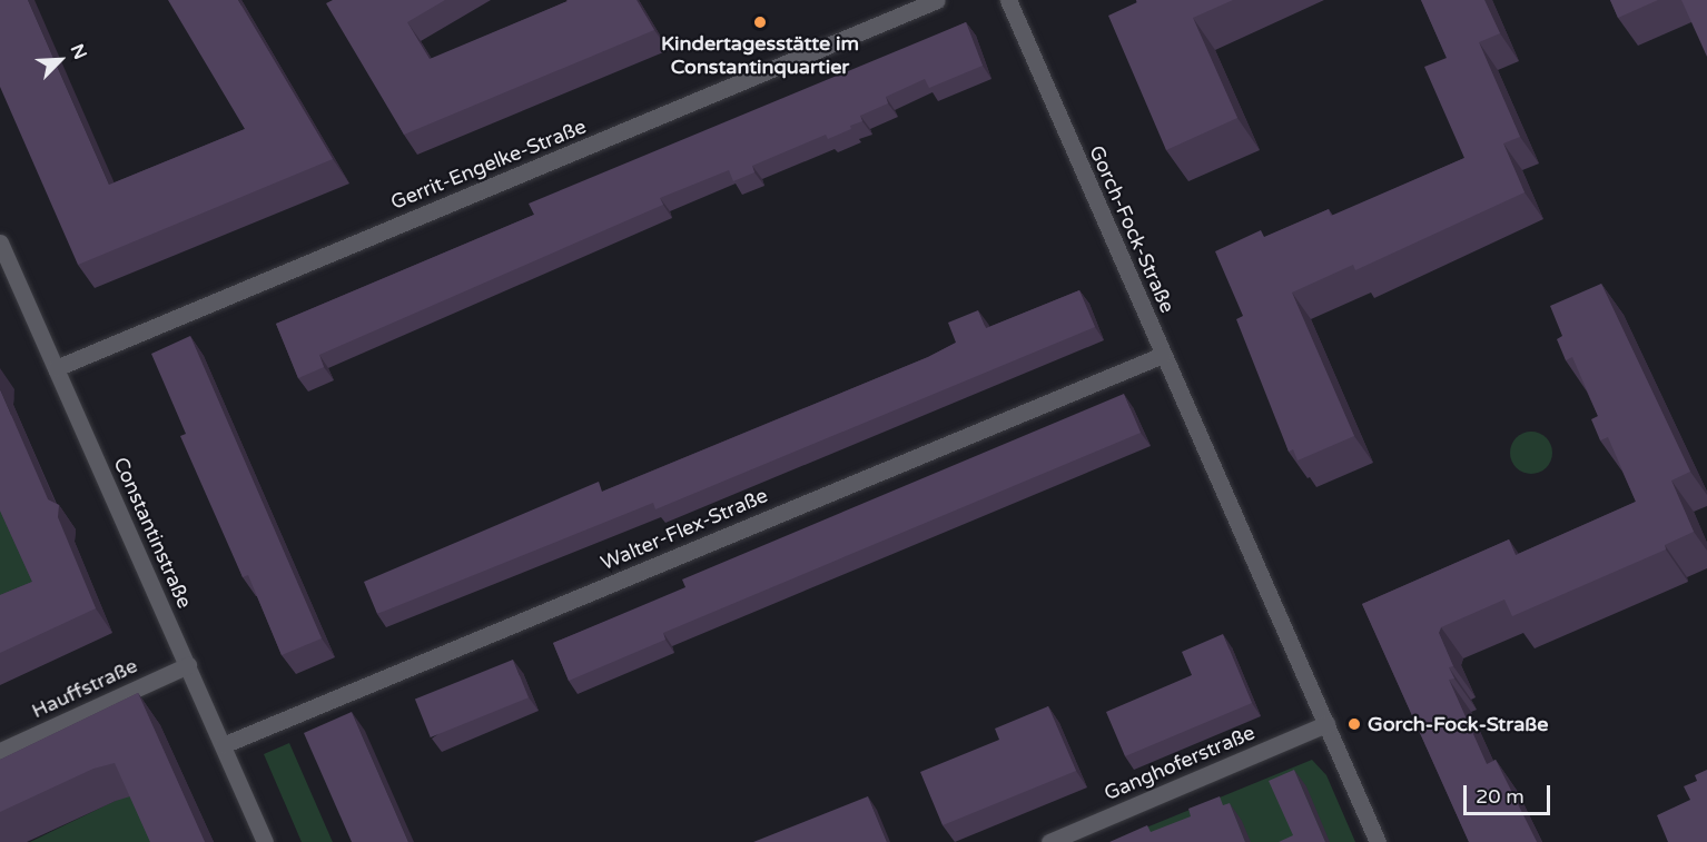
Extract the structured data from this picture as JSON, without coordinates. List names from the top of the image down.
{
  "streets": {
    "street": [
      "Gerrit-Engelke-Straße",
      "Gorch-Fock-Straße",
      "Walter-Flex-Straße",
      "Constantinstraße",
      "Hauffstraße",
      "Ganghoferstraße"
    ]
  },
  "crossings": [
    ["Gerrit-Engelke-Straße", "Constantinstraße"],
    ["Gorch-Fock-Straße", "Walter-Flex-Straße"],
    ["Gorch-Fock-Straße", "Ganghoferstraße"],
    ["Walter-Flex-Straße", "Constantinstraße"],
    ["Constantinstraße", "Hauffstraße"]
  ],
  "places": ["Kindertagesstätte im Constantinquartier", "Gorch-Fock-Straße"],
  "scale_bar": "20 m",
  "north": "top right"
}
